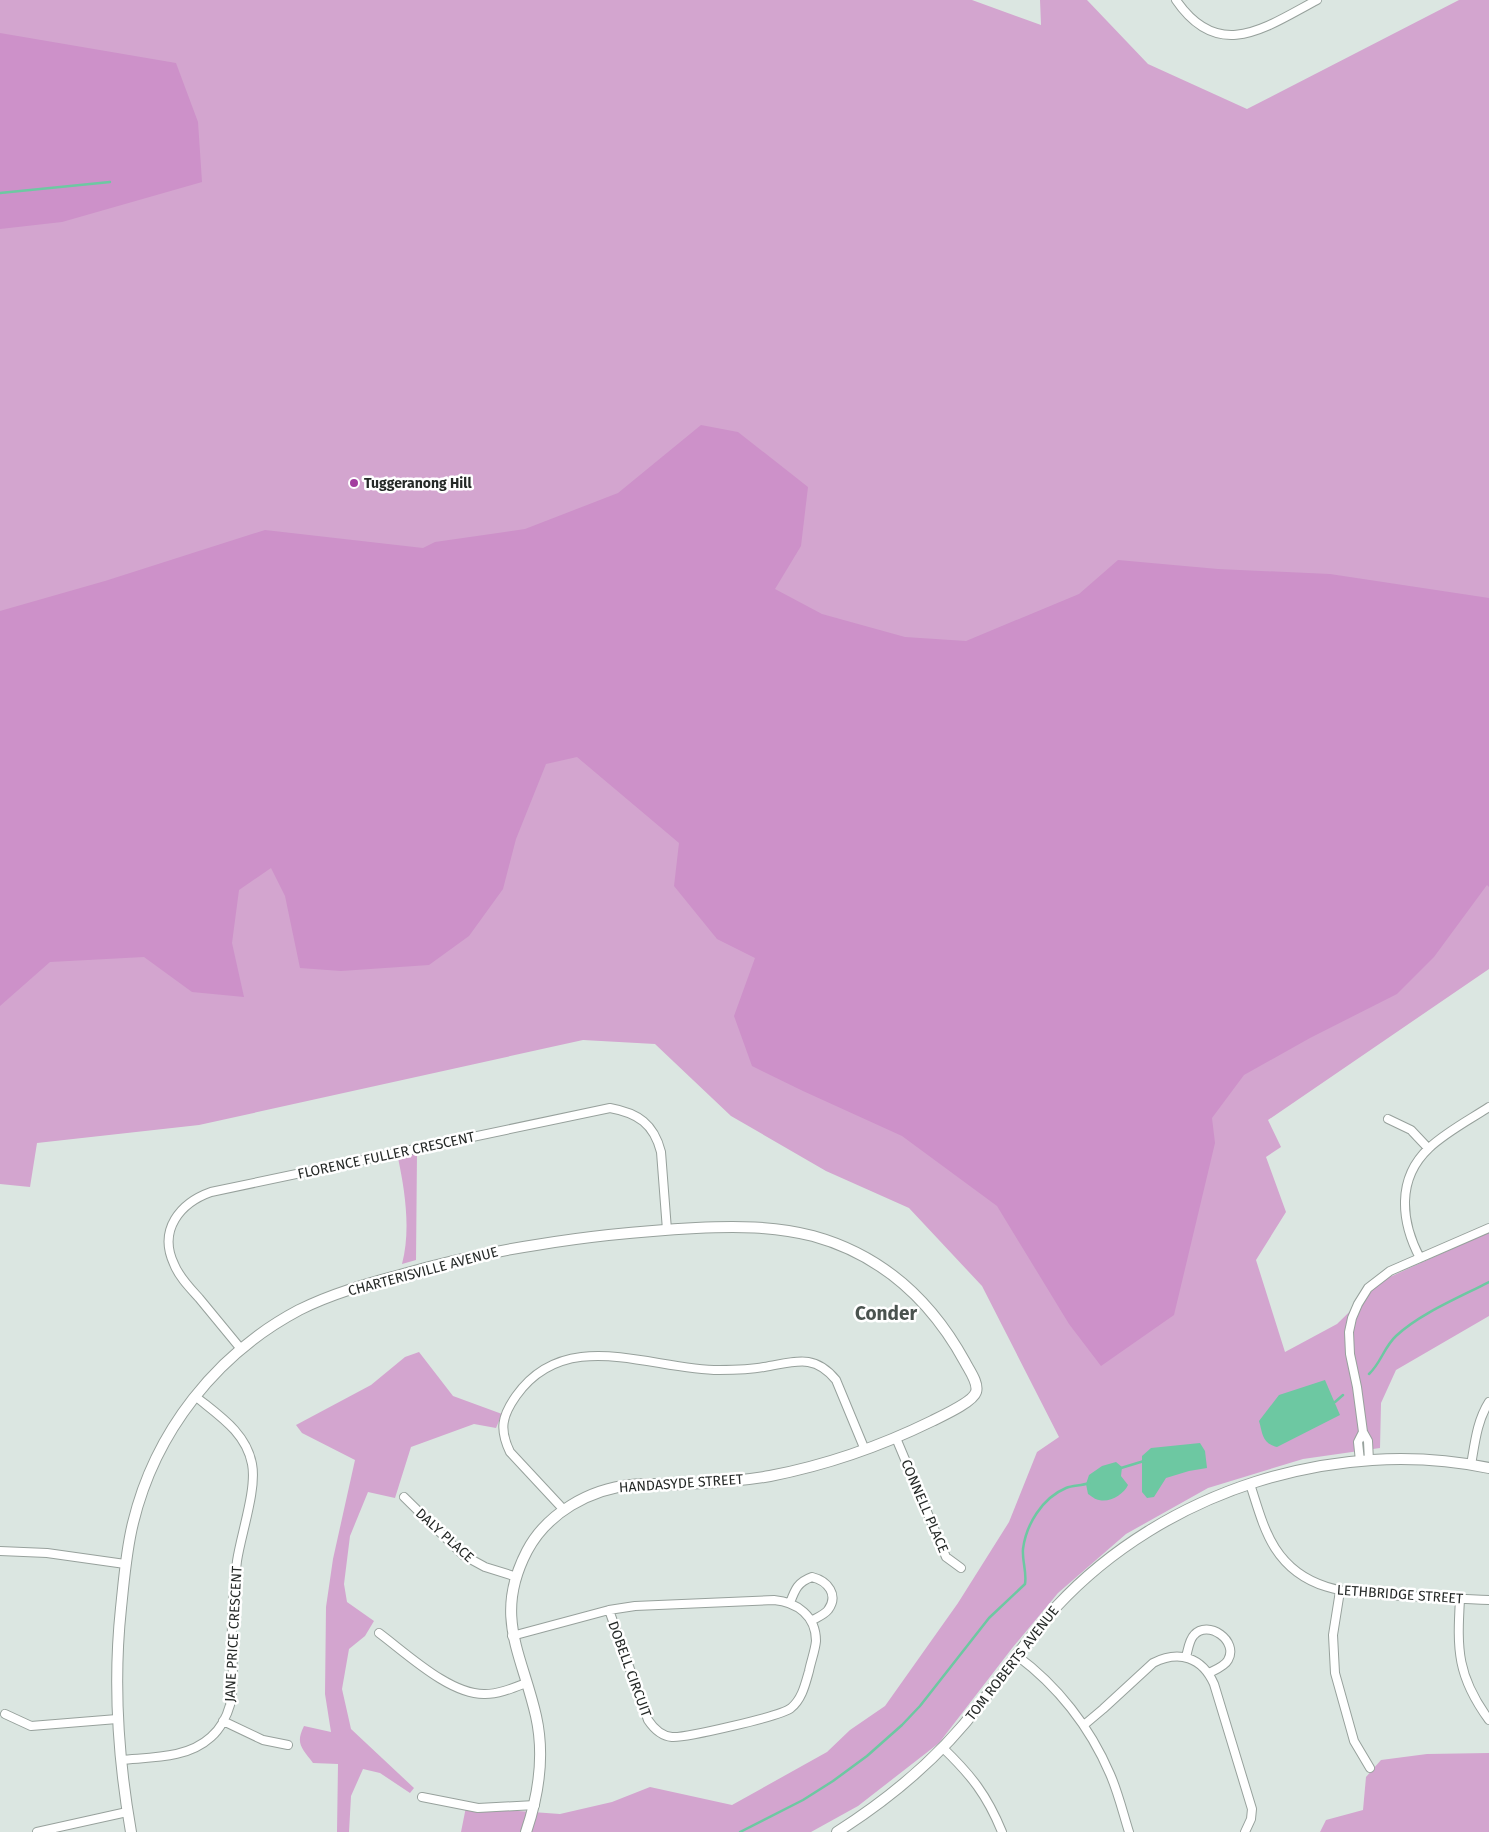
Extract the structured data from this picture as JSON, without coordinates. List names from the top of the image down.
{
  "streets": {
    "street": [
      "FLORENCE FULLER CRESCENT",
      "CHARTERISVILLE AVENUE",
      "HANDASYDE STREET",
      "CONNELL PLACE",
      "DALY PLACE",
      "LETHBRIDGE STREET",
      "JANE PRICE CRESCENT",
      "TOM ROBERTS AVENUE",
      "DOBELL CIRCUIT"
    ]
  },
  "crossings": [
    ["FLORENCE FULLER CRESCENT", "CHARTERISVILLE AVENUE"],
    ["CHARTERISVILLE AVENUE", "HANDASYDE STREET"],
    ["CHARTERISVILLE AVENUE", "JANE PRICE CRESCENT"],
    ["HANDASYDE STREET", "CONNELL PLACE"],
    ["HANDASYDE STREET", "DALY PLACE"],
    ["HANDASYDE STREET", "DOBELL CIRCUIT"],
    ["LETHBRIDGE STREET", "TOM ROBERTS AVENUE"]
  ],
  "districts": ["Conder"],
  "places": ["Tuggeranong Hill"]
}
